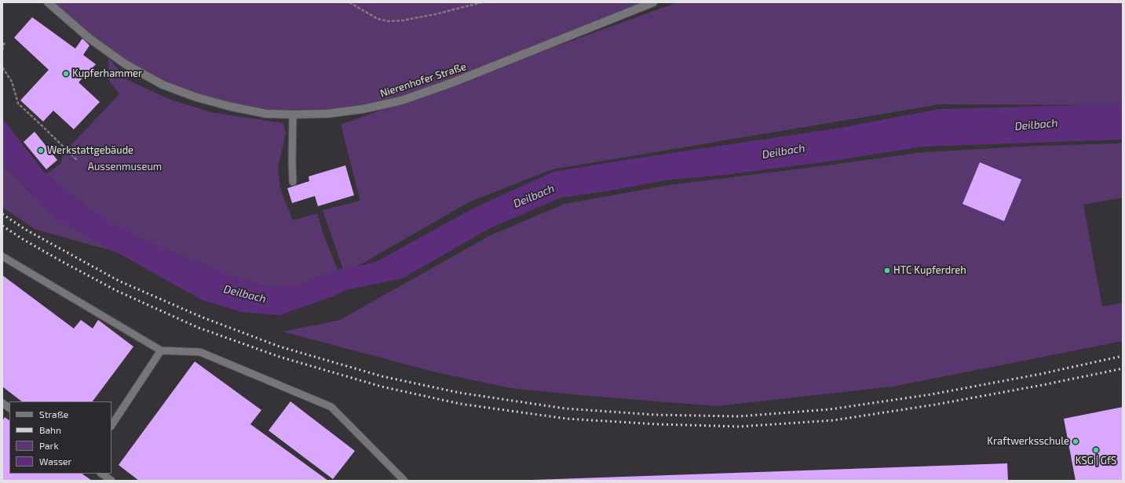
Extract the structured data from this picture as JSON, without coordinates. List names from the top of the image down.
{
  "streets": {
    "main road": ["Nierenhofer Straße"]
  },
  "water": ["Deilbach"],
  "parks": ["Aussenmuseum"],
  "places": [
    "Kupferhammer",
    "Werkstattgebäude",
    "HTC Kupferdreh",
    "Kraftwerksschule",
    "KSG | GfS"
  ],
  "legend": [
    "Straße",
    "Bahn",
    "Park",
    "Wasser"
  ]
}
